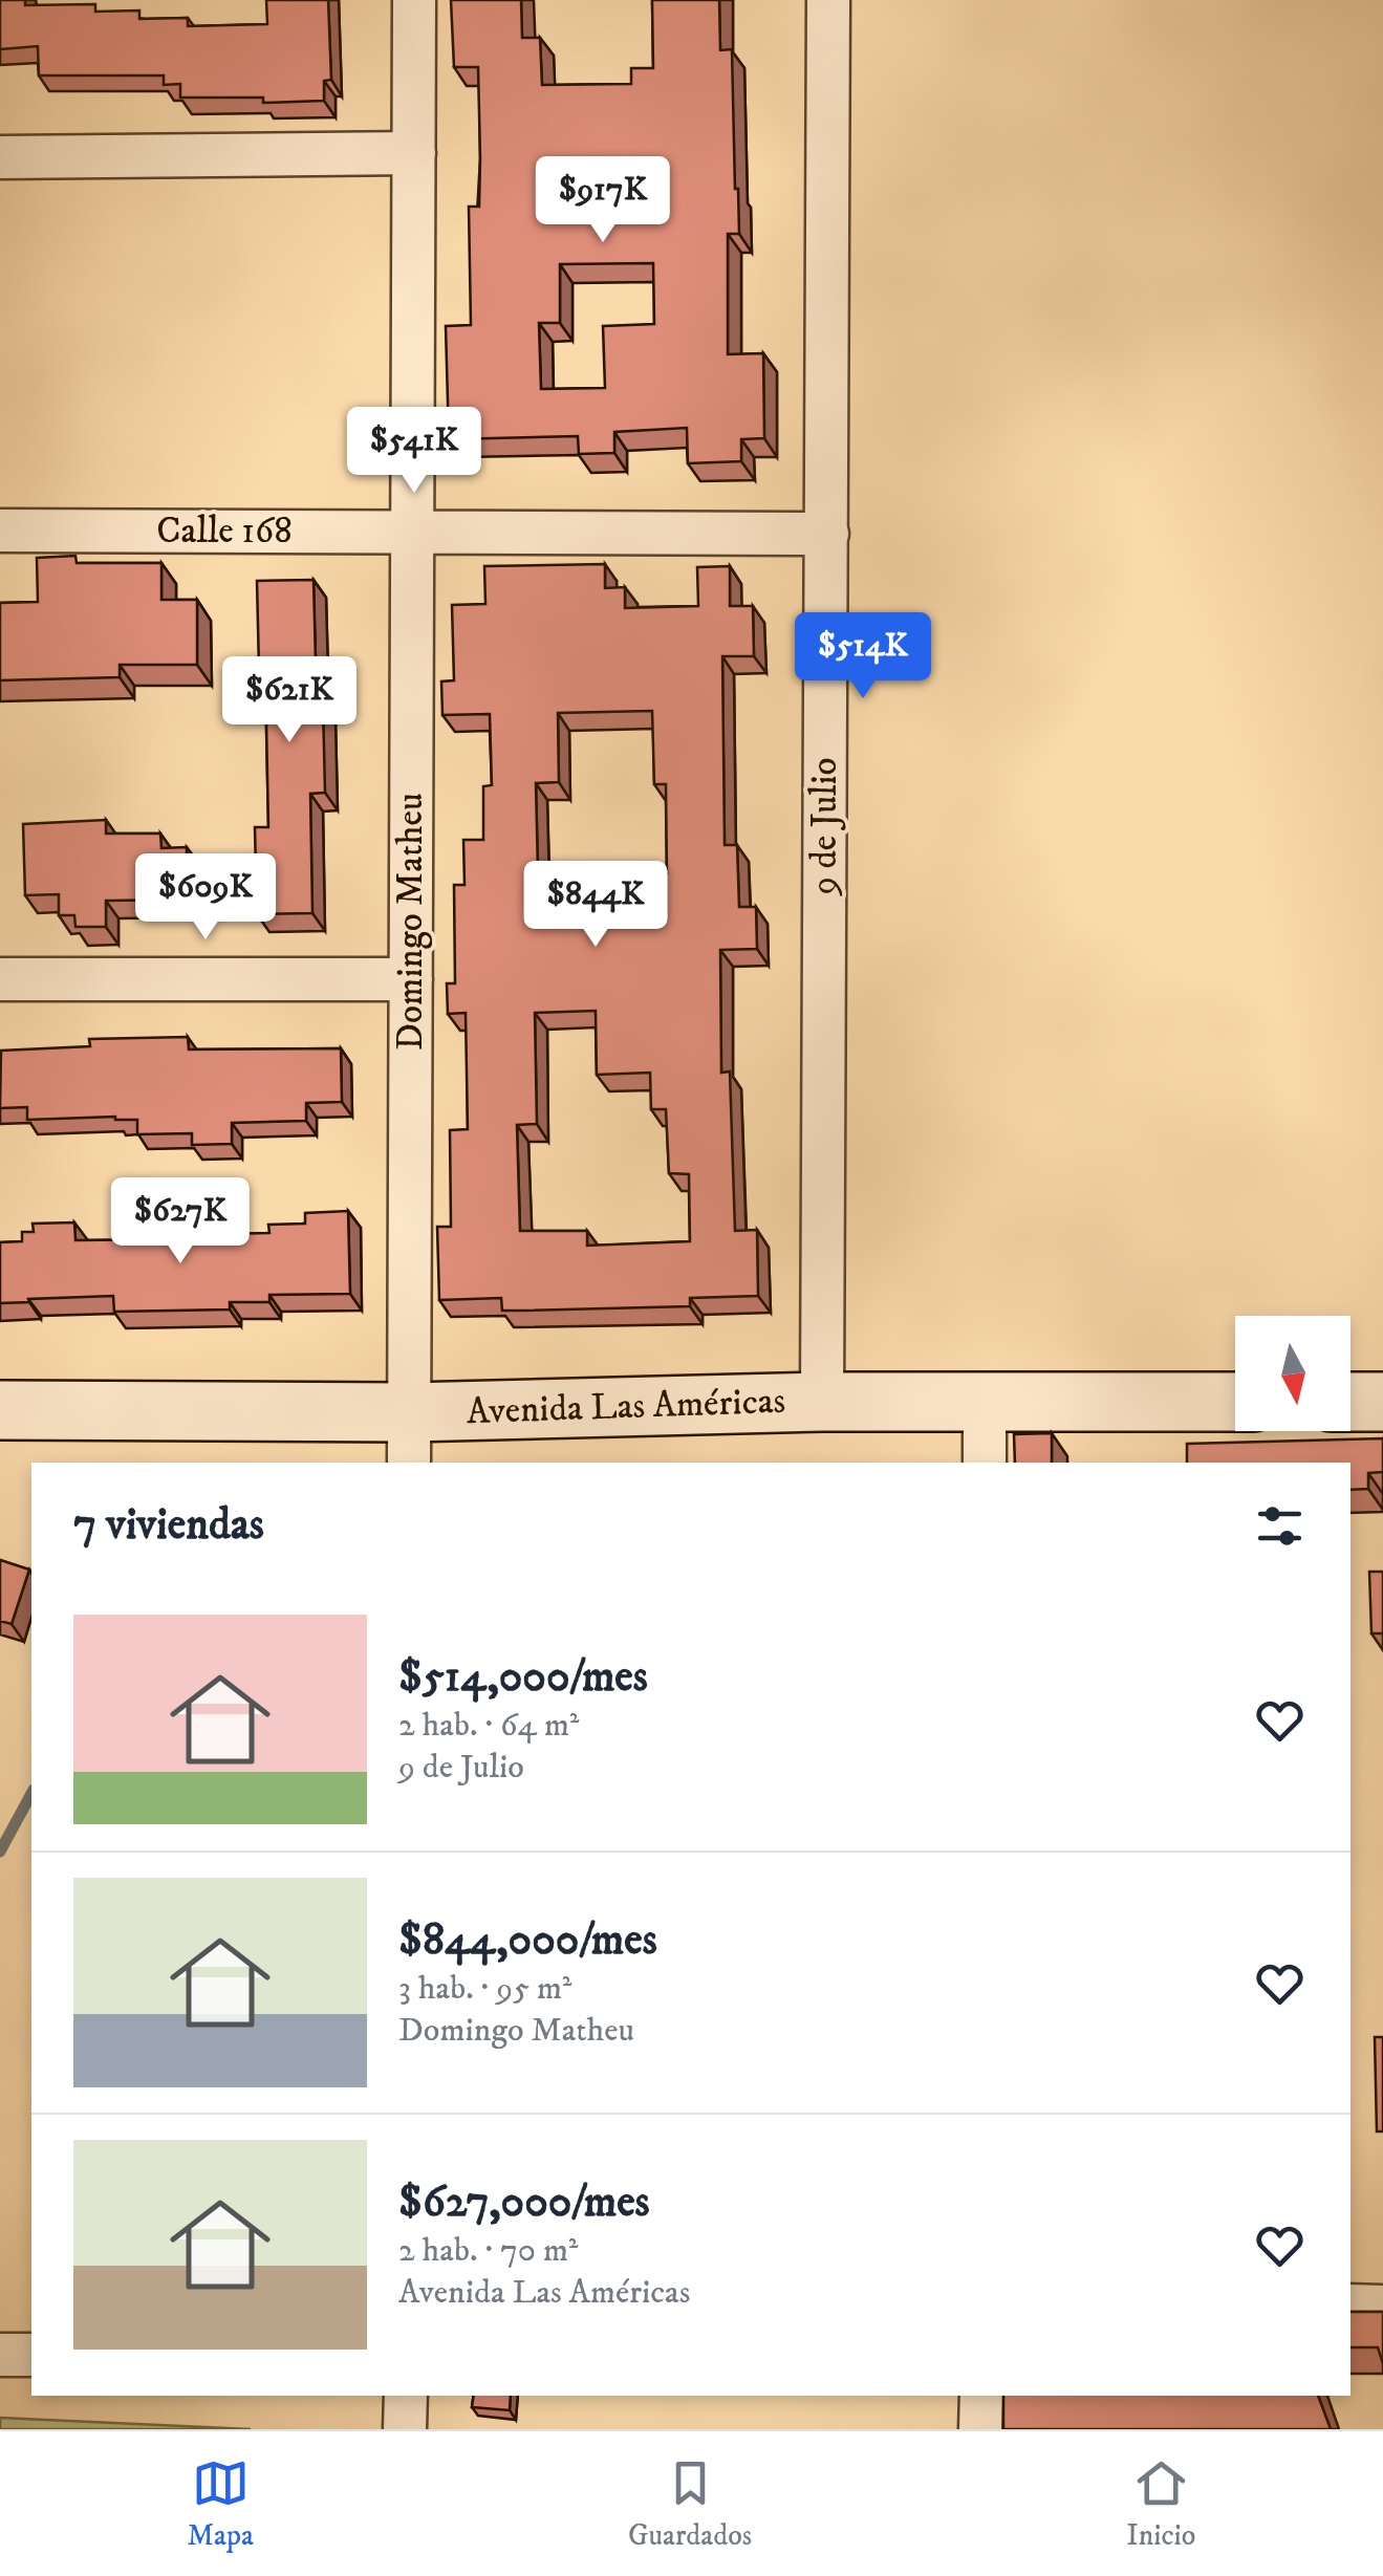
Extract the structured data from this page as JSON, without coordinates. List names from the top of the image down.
{
  "streets": {
    "main road": ["Avenida Las Américas"],
    "street": ["Calle 168", "9 de Julio", "Domingo Matheu"]
  },
  "crossings": [
    ["Calle 168", "9 de Julio"],
    ["Calle 168", "Domingo Matheu"],
    ["9 de Julio", "Avenida Las Américas"],
    ["Domingo Matheu", "Avenida Las Américas"]
  ],
  "north": "bottom",
  "page": {
    "price": [
      "$917K",
      "$541K",
      "$514K",
      "$621K",
      "$609K",
      "$844K",
      "$627K"
    ],
    "heading": "7 viviendas",
    "list": [
      {
        "name": "$514,000/mes",
        "note": "2 hab. · 64 m² · 9 de Julio"
      },
      {
        "name": "$844,000/mes",
        "note": "3 hab. · 95 m² · Domingo Matheu"
      },
      {
        "name": "$627,000/mes",
        "note": "2 hab. · 70 m² · Avenida Las Américas"
      }
    ],
    "tabs": ["Mapa", "Guardados", "Inicio"]
  }
}
